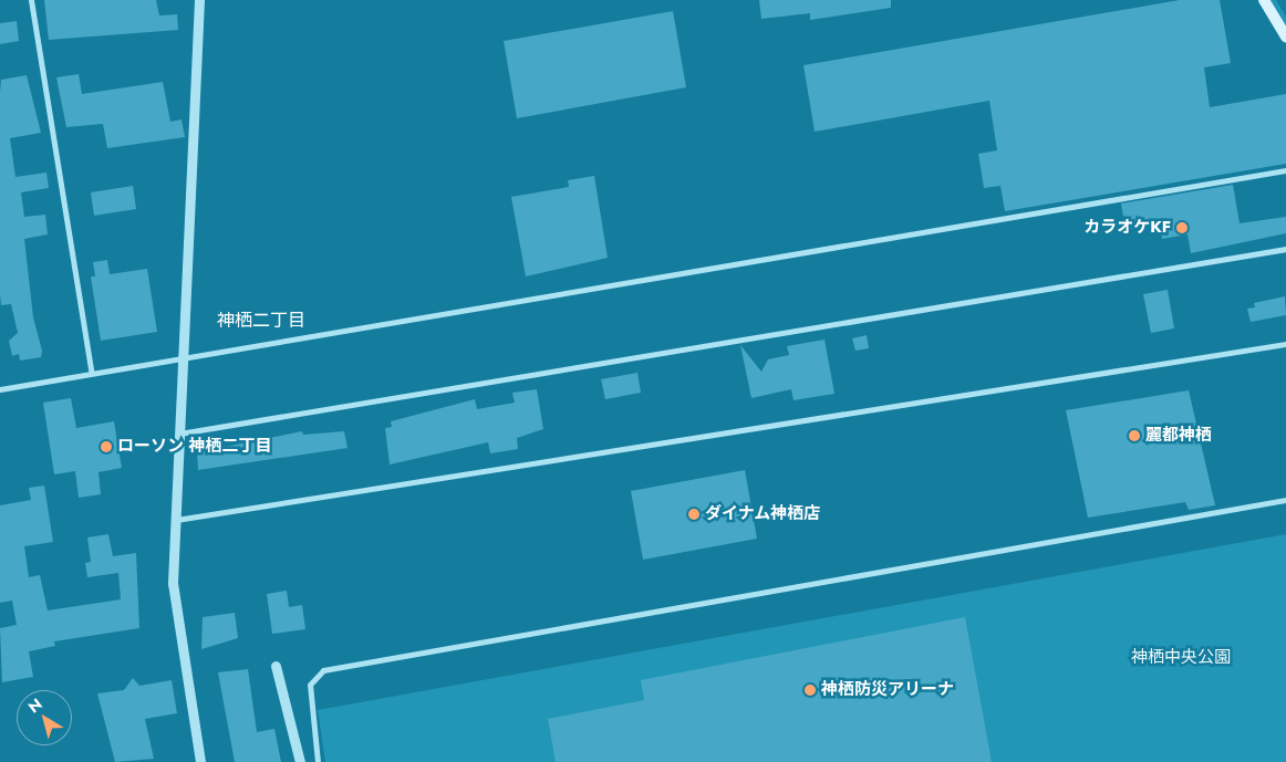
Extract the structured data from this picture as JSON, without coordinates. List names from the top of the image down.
{
  "districts": ["神栖二丁目"],
  "parks": ["神栖中央公園"],
  "places": [
    "カラオケKF",
    "麗都神栖",
    "ローソン 神栖二丁目",
    "ダイナム神栖店",
    "神栖防災アリーナ"
  ],
  "north": "top left"
}
